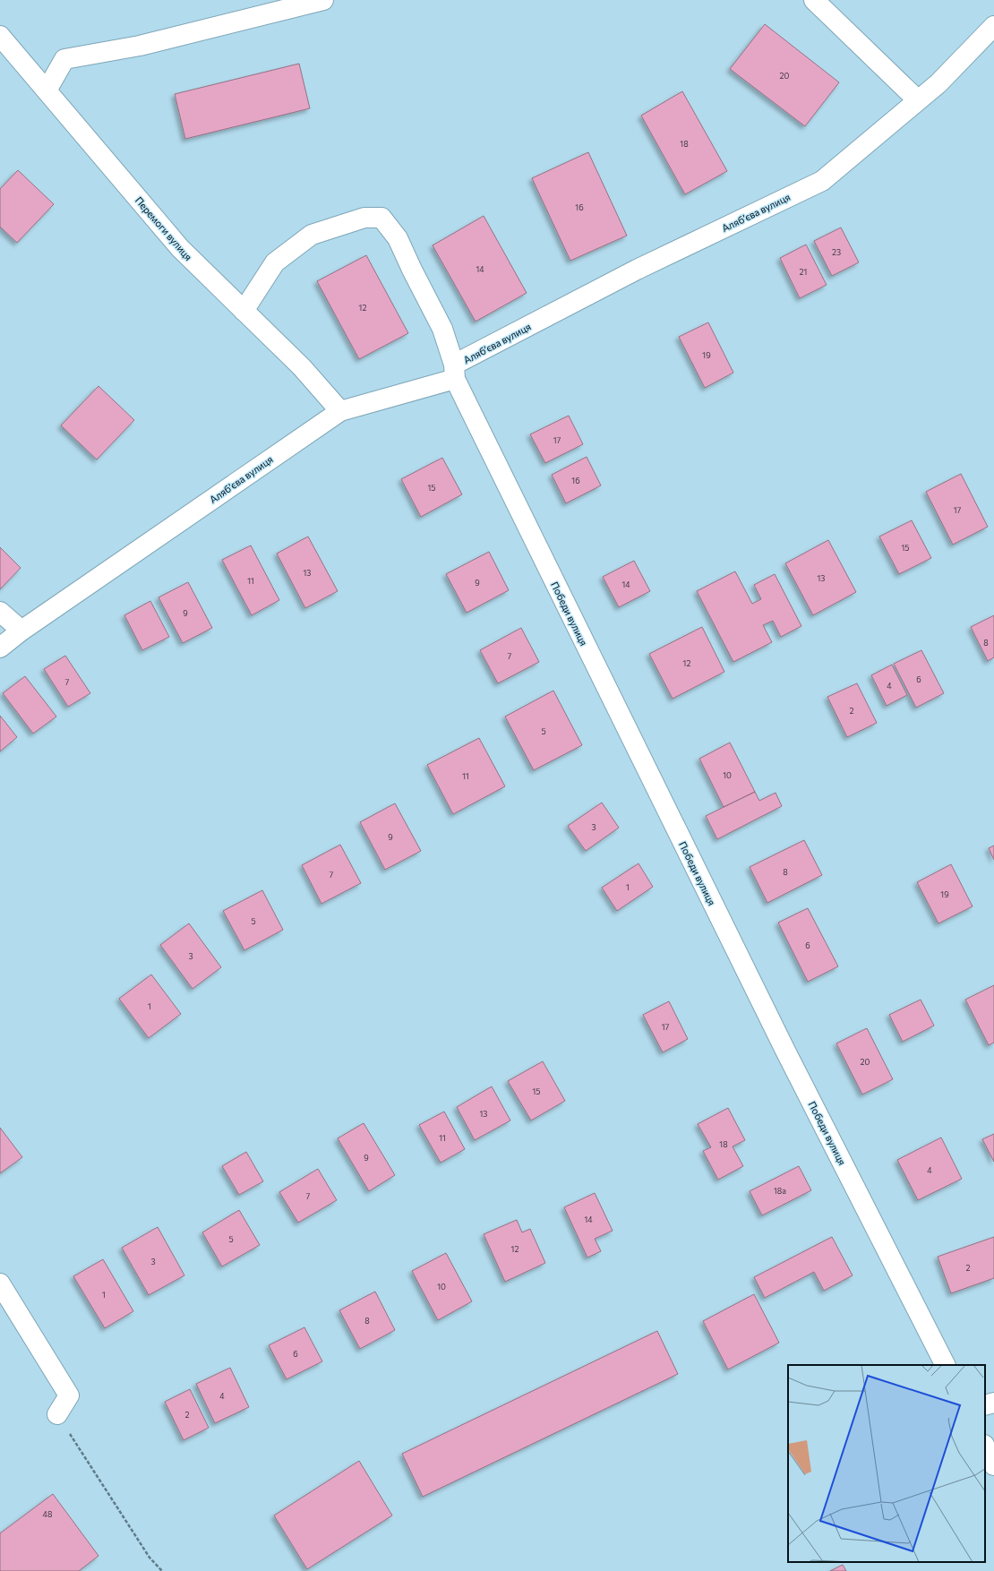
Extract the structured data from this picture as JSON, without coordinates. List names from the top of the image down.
{
  "streets": {
    "street": ["Аляб’єва вулиця", "Перемоги вулиця", "Победи вулиця"]
  },
  "crossings": [
    ["Аляб’єва вулиця", "Перемоги вулиця"],
    ["Аляб’єва вулиця", "Победи вулиця"],
    ["Перемоги вулиця", "Победи вулиця"]
  ],
  "house_numbers": [
    "20",
    "18",
    "16",
    "23",
    "14",
    "21",
    "12",
    "19",
    "17",
    "16",
    "15",
    "17",
    "15",
    "13",
    "13",
    "11",
    "9",
    "14",
    "9",
    "8",
    "7",
    "12",
    "6",
    "7",
    "4",
    "2",
    "5",
    "10",
    "11",
    "3",
    "9",
    "8",
    "7",
    "1",
    "19",
    "5",
    "6",
    "3",
    "1",
    "17",
    "20",
    "15",
    "13",
    "11",
    "18",
    "9",
    "4",
    "18а",
    "7",
    "14",
    "5",
    "12",
    "3",
    "2",
    "10",
    "1",
    "8",
    "6",
    "4",
    "2",
    "48"
  ]
}
